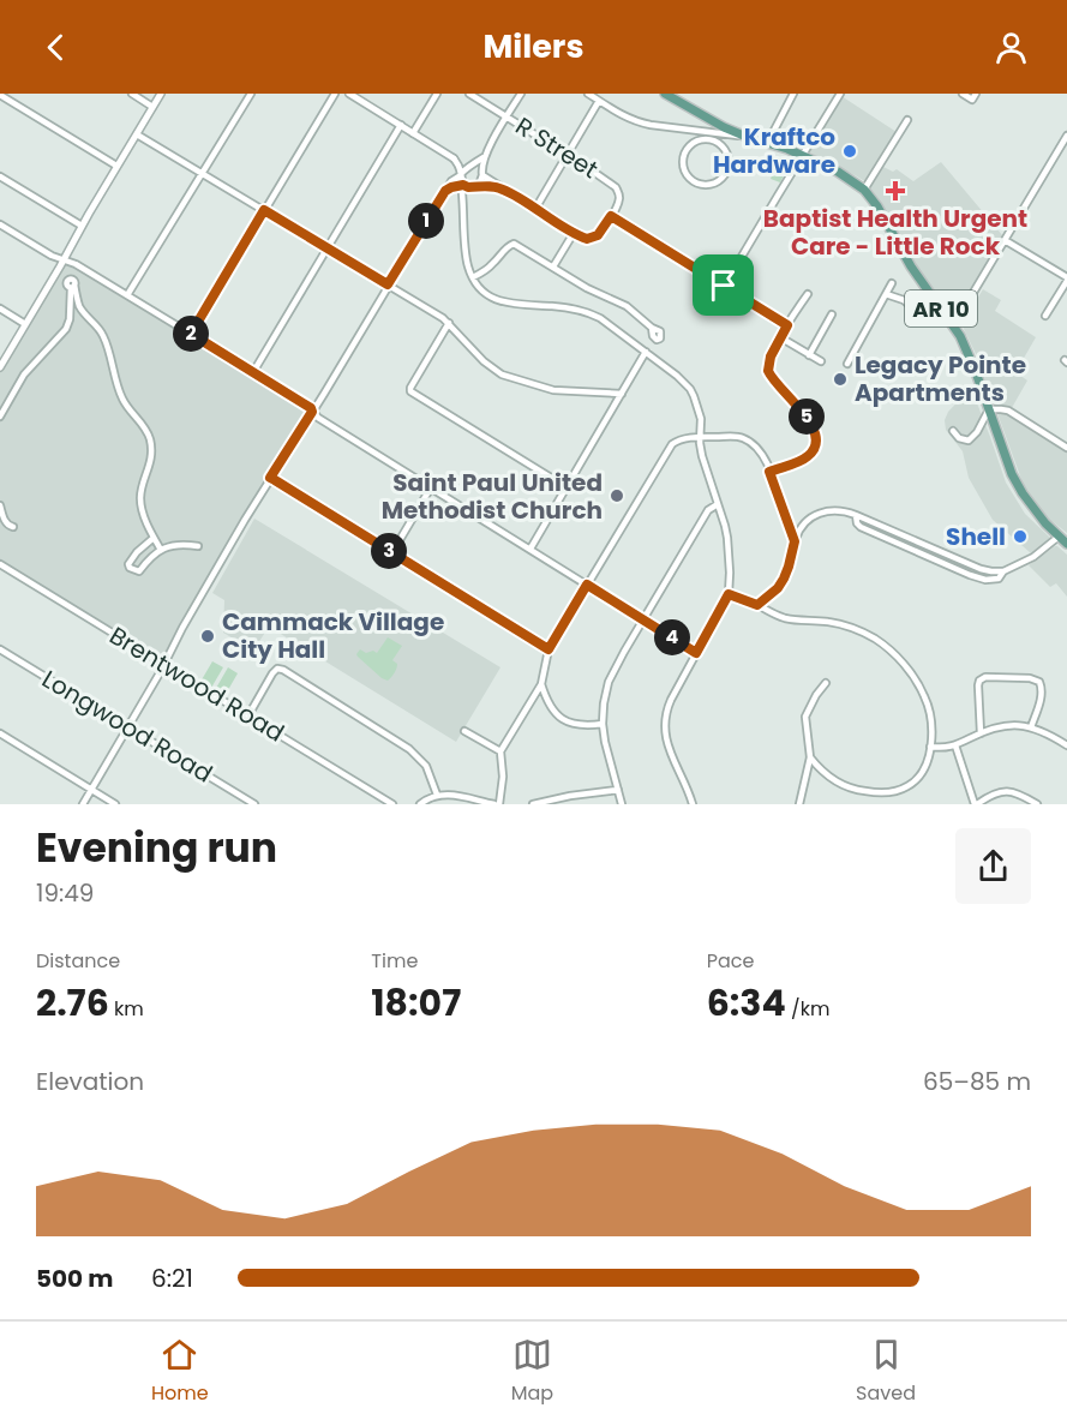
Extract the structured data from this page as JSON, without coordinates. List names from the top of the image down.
{
  "streets": {
    "main road": ["AR 10"],
    "street": ["R Street", "Brentwood Road", "Longwood Road"]
  },
  "places": {
    "other": [
      "Kraftco Hardware",
      "Legacy Pointe Apartments",
      "Saint Paul United Methodist Church",
      "Shell",
      "Cammack Village City Hall"
    ],
    "health": ["Baptist Health Urgent Care - Little Rock"]
  },
  "page": {
    "header": "Milers",
    "pins": [
      "1",
      "2",
      "5",
      "3",
      "4"
    ],
    "heading": ["Evening run", "19:49"],
    "stats": [
      ["Distance", "2.76 km"],
      ["Time", "18:07"],
      ["Pace", "6:34 /km"]
    ],
    "chart": ["Elevation", "65–85 m"],
    "list": [
      {
        "name": "500 m",
        "note": "6:21"
      }
    ],
    "tabs": ["Home", "Map", "Saved"]
  }
}
